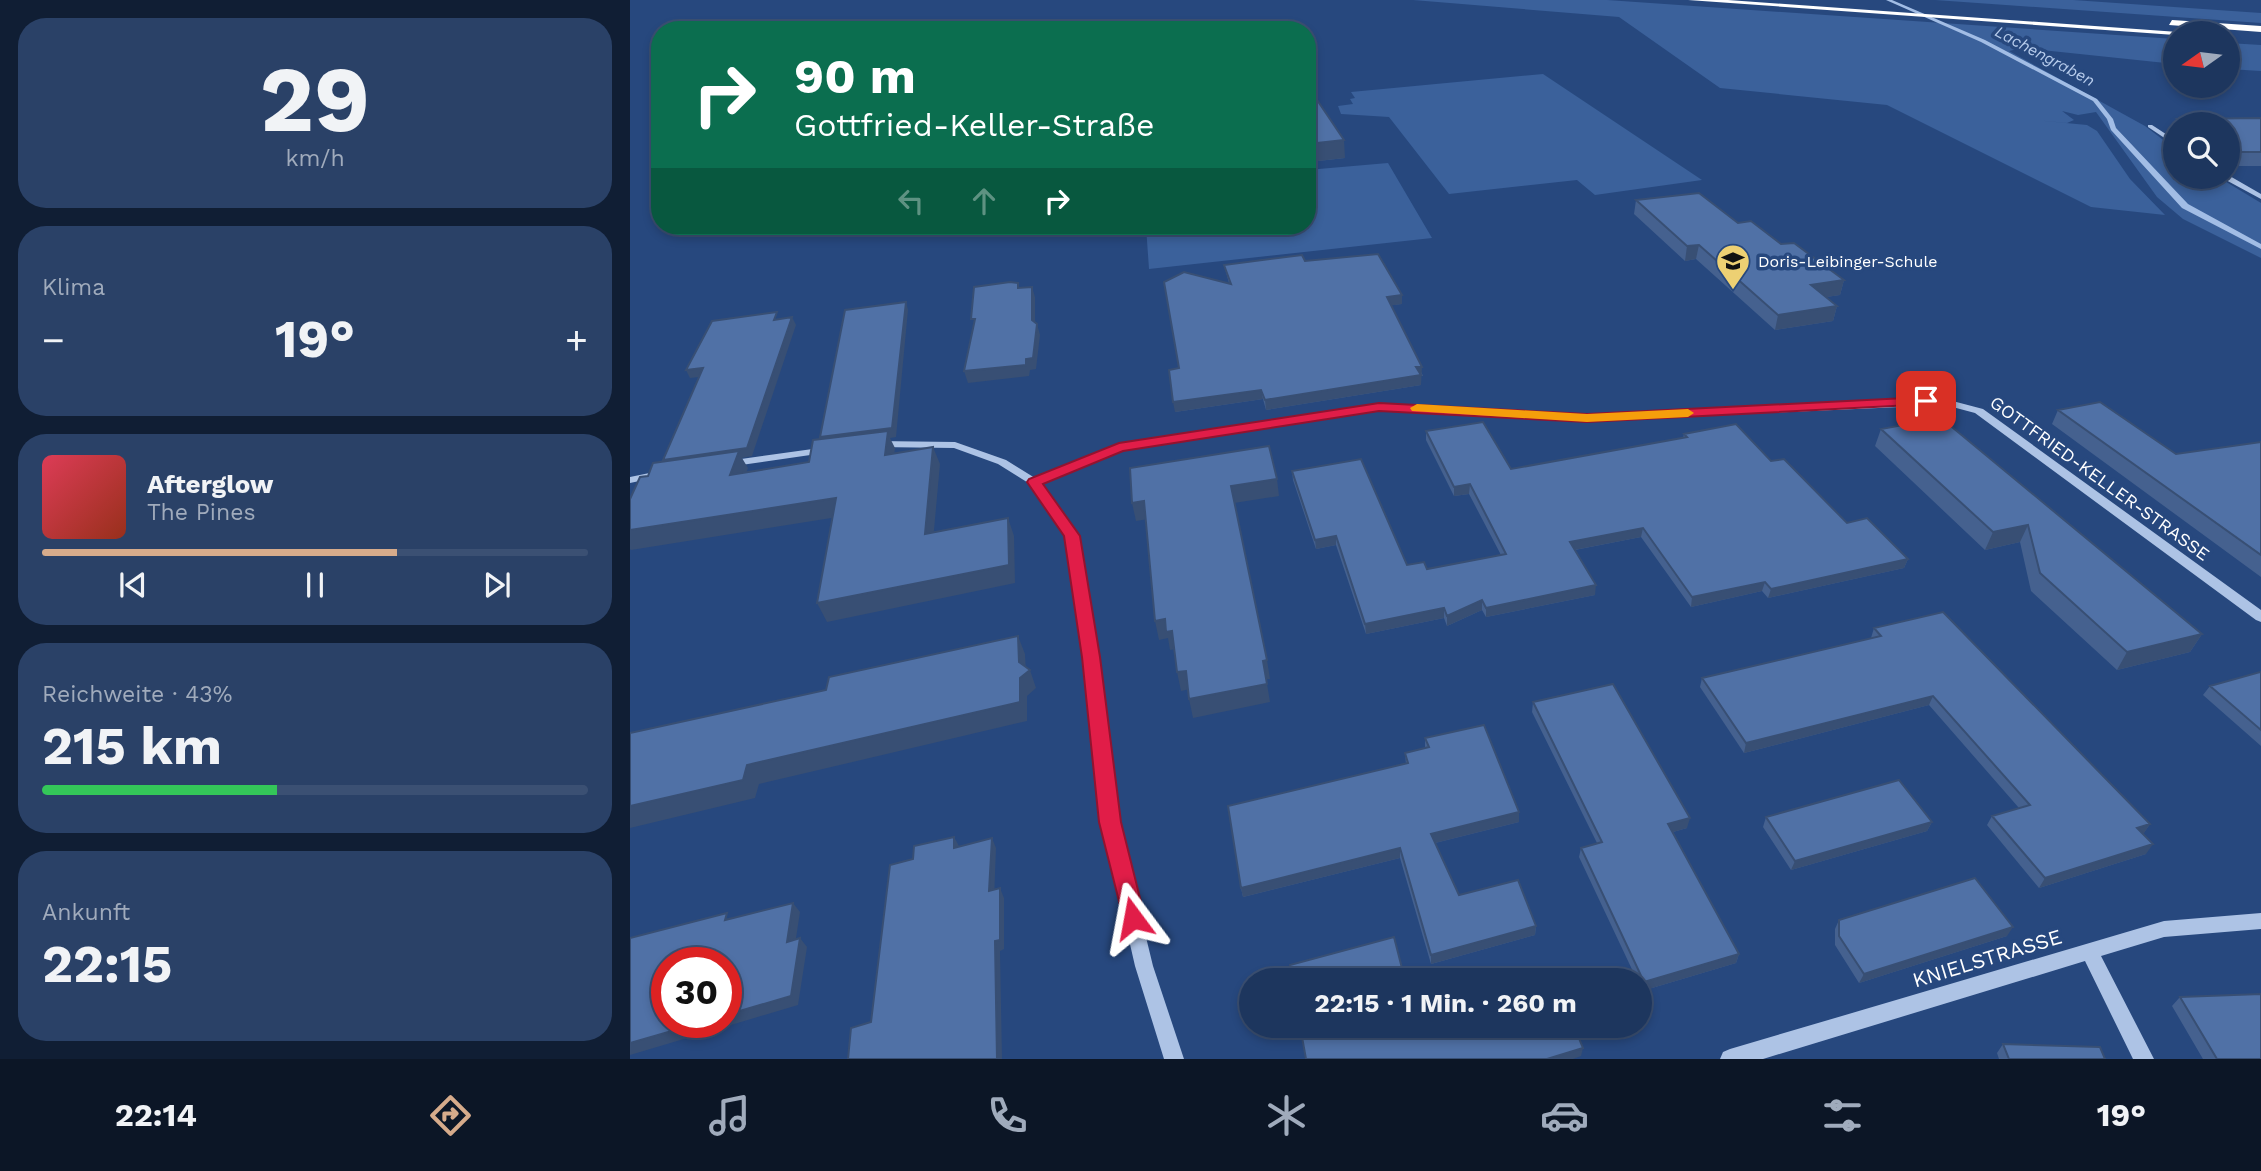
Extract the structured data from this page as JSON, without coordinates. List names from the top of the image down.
{
  "streets": {
    "street": ["GOTTFRIED-KELLER-STRASSE", "KNIELSTRASSE"]
  },
  "water": ["Lachengraben"],
  "places": {
    "school or university": ["Doris-Leibinger-Schule"]
  },
  "north": "left",
  "page": {
    "tile": [
      ["29", "km/h"],
      "Klima",
      ["Reichweite · 43%", "215 km"],
      ["Ankunft", "22:15"]
    ],
    "turn": ["90 m", "Gottfried-Keller-Straße"],
    "heat": ["−", "19°", "+"],
    "song": ["Afterglow", "The Pines"],
    "limit": "30",
    "trip": "22:15 · 1 Min. · 260 m",
    "tabs": ["22:14", "19°"]
  }
}
